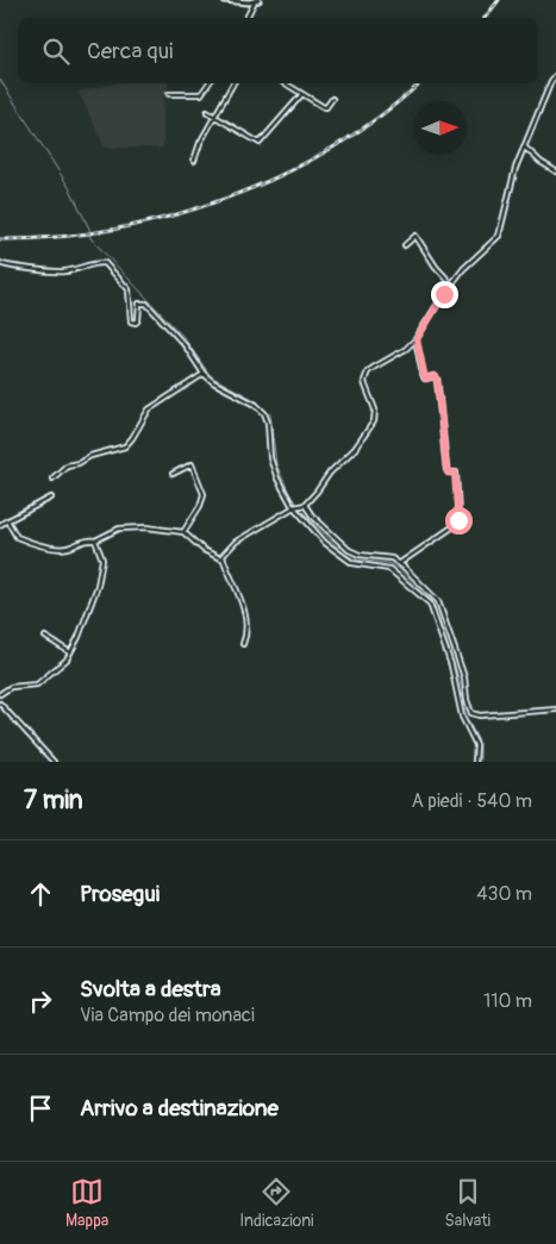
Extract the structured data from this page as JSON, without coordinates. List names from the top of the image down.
{
  "north": "right",
  "page": {
    "search": "Cerca qui",
    "heading": ["7 min", "A piedi · 540 m"],
    "list": [
      ["Prosegui", "430 m"],
      ["Svolta a destra", "Via Campo dei monaci", "110 m"],
      "Arrivo a destinazione"
    ],
    "nav": ["Mappa", "Indicazioni", "Salvati"]
  }
}
